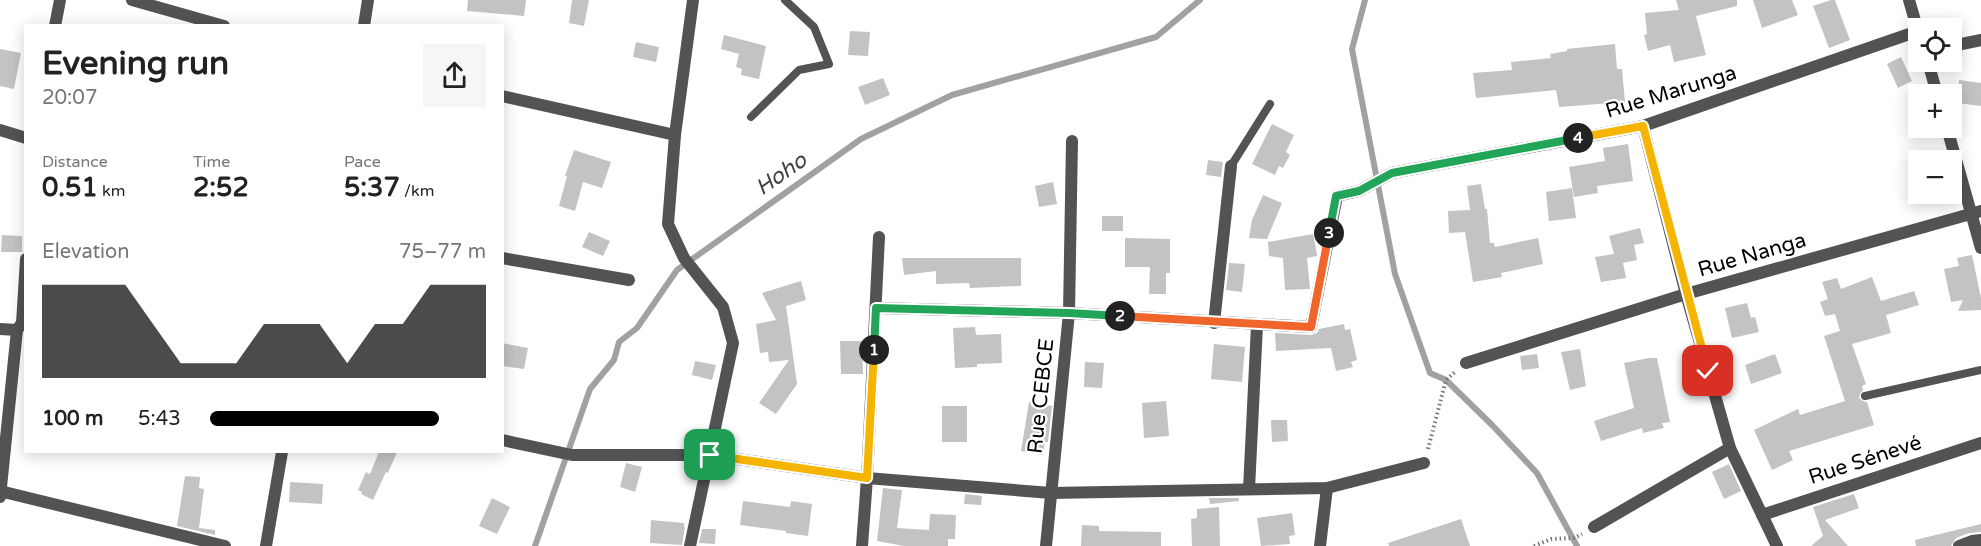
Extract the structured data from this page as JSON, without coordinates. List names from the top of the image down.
{
  "streets": {
    "street": [
      "Rue Marunga",
      "Rue Nanga",
      "Rue CEBCE",
      "Rue Sénevé"
    ]
  },
  "water": ["Hoho"],
  "page": {
    "map_buttons": ["+", "−"],
    "heading": ["Evening run", "20:07"],
    "pins": [
      "4",
      "3",
      "2",
      "1"
    ],
    "stats": [
      ["Distance", "0.51 km"],
      ["Time", "2:52"],
      ["Pace", "5:37 /km"]
    ],
    "chart": ["Elevation", "75–77 m"],
    "list": [
      {
        "name": "100 m",
        "note": "5:43"
      }
    ]
  }
}
